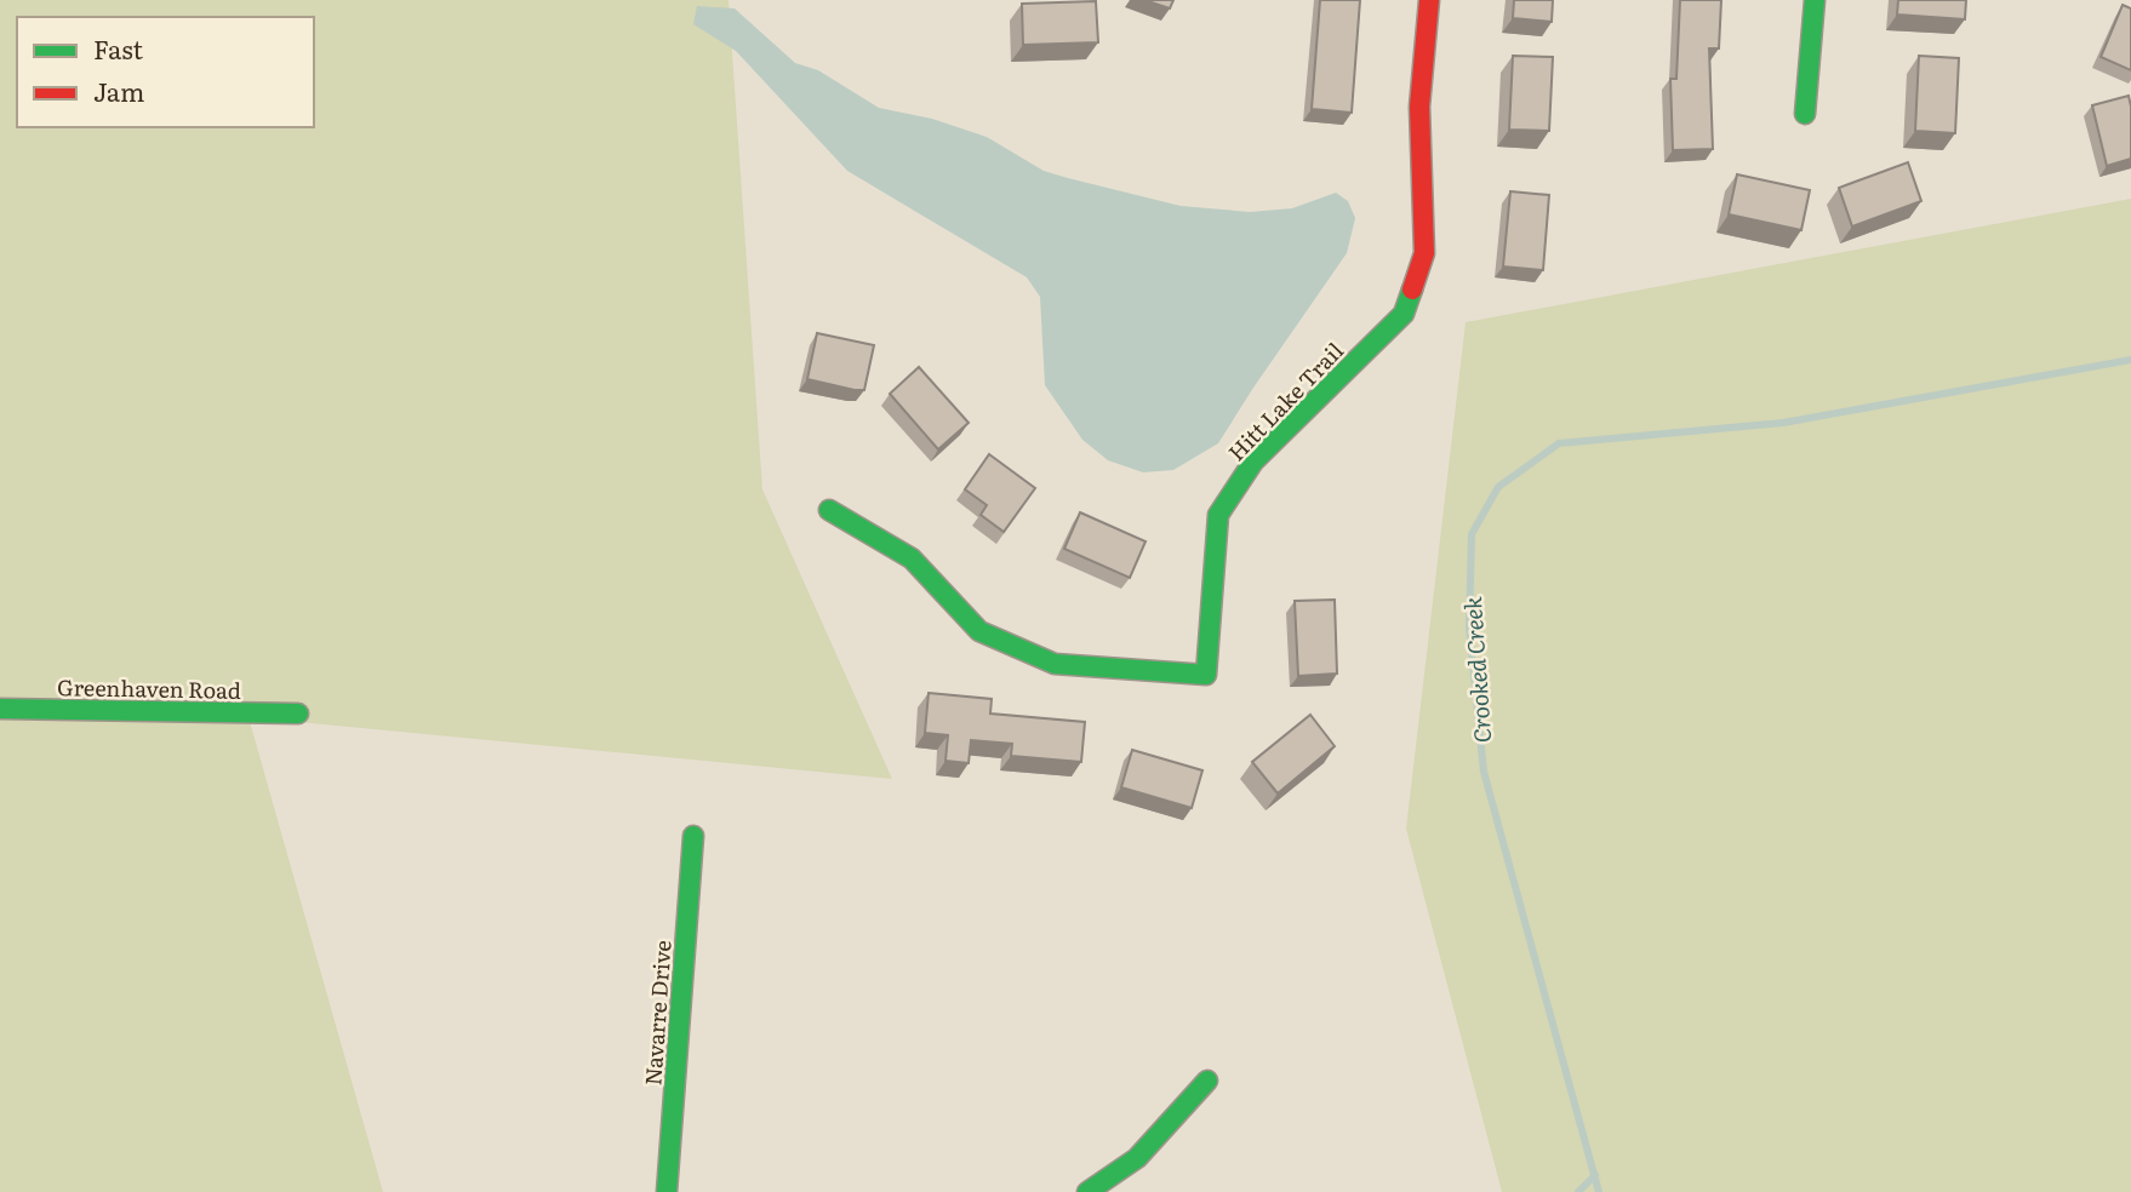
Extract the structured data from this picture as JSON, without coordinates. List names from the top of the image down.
{
  "streets": {
    "street": ["Hitt Lake Trail", "Greenhaven Road", "Navarre Drive"]
  },
  "water": ["Crooked Creek"],
  "legend": ["Fast", "Jam"]
}
